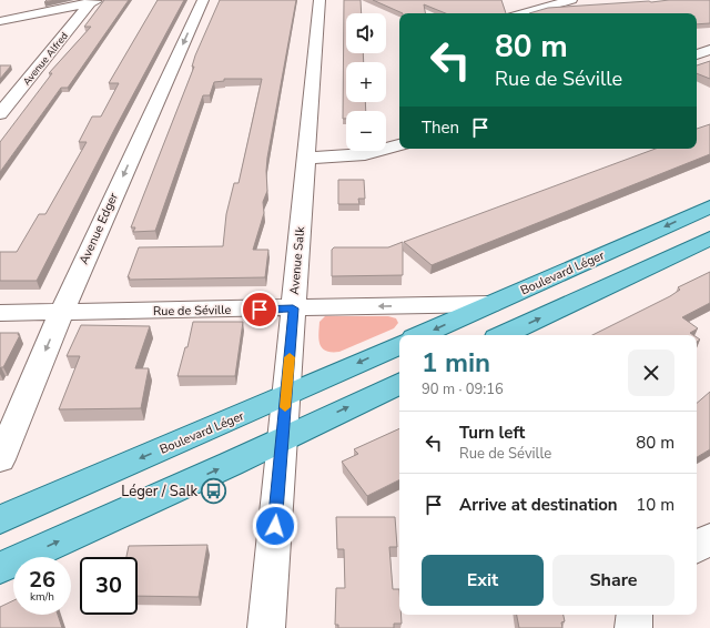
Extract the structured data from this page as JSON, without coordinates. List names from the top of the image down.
{
  "streets": {
    "main road": ["Boulevard Léger"],
    "street": [
      "Avenue Alfred",
      "Avenue Edger",
      "Avenue Salk",
      "Rue de Séville"
    ]
  },
  "crossings": [
    ["Avenue Edger", "Rue de Séville"],
    ["Avenue Salk", "Boulevard Léger"],
    ["Avenue Salk", "Rue de Séville"],
    ["Boulevard Léger", "Rue de Séville"]
  ],
  "one_way": ["Avenue Edger"],
  "places": {
    "bus stop": ["Léger / Salk"]
  },
  "page": {
    "map_buttons": ["+", "−"],
    "turn": ["80 m", "Rue de Séville"],
    "then": "Then",
    "heading": ["1 min", "90 m · 09:16"],
    "list": [
      {
        "name": "Turn left",
        "note": "Rue de Séville",
        "value": "80 m"
      },
      {
        "name": "Arrive at destination",
        "value": "10 m"
      }
    ],
    "buttons": ["Exit", "Share"],
    "speed": "26 km/h",
    "limit": "30"
  }
}
